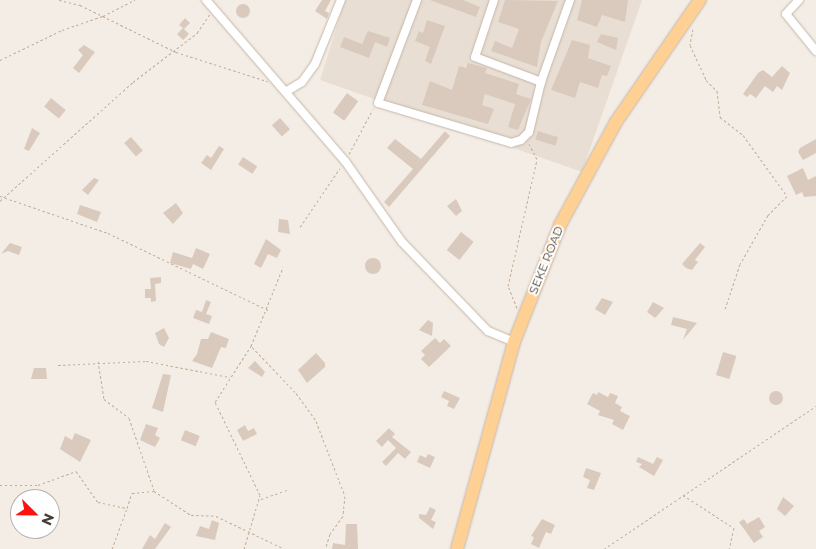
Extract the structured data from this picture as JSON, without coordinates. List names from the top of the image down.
{
  "streets": {
    "main road": ["SEKE ROAD"]
  },
  "north": "bottom right"
}
